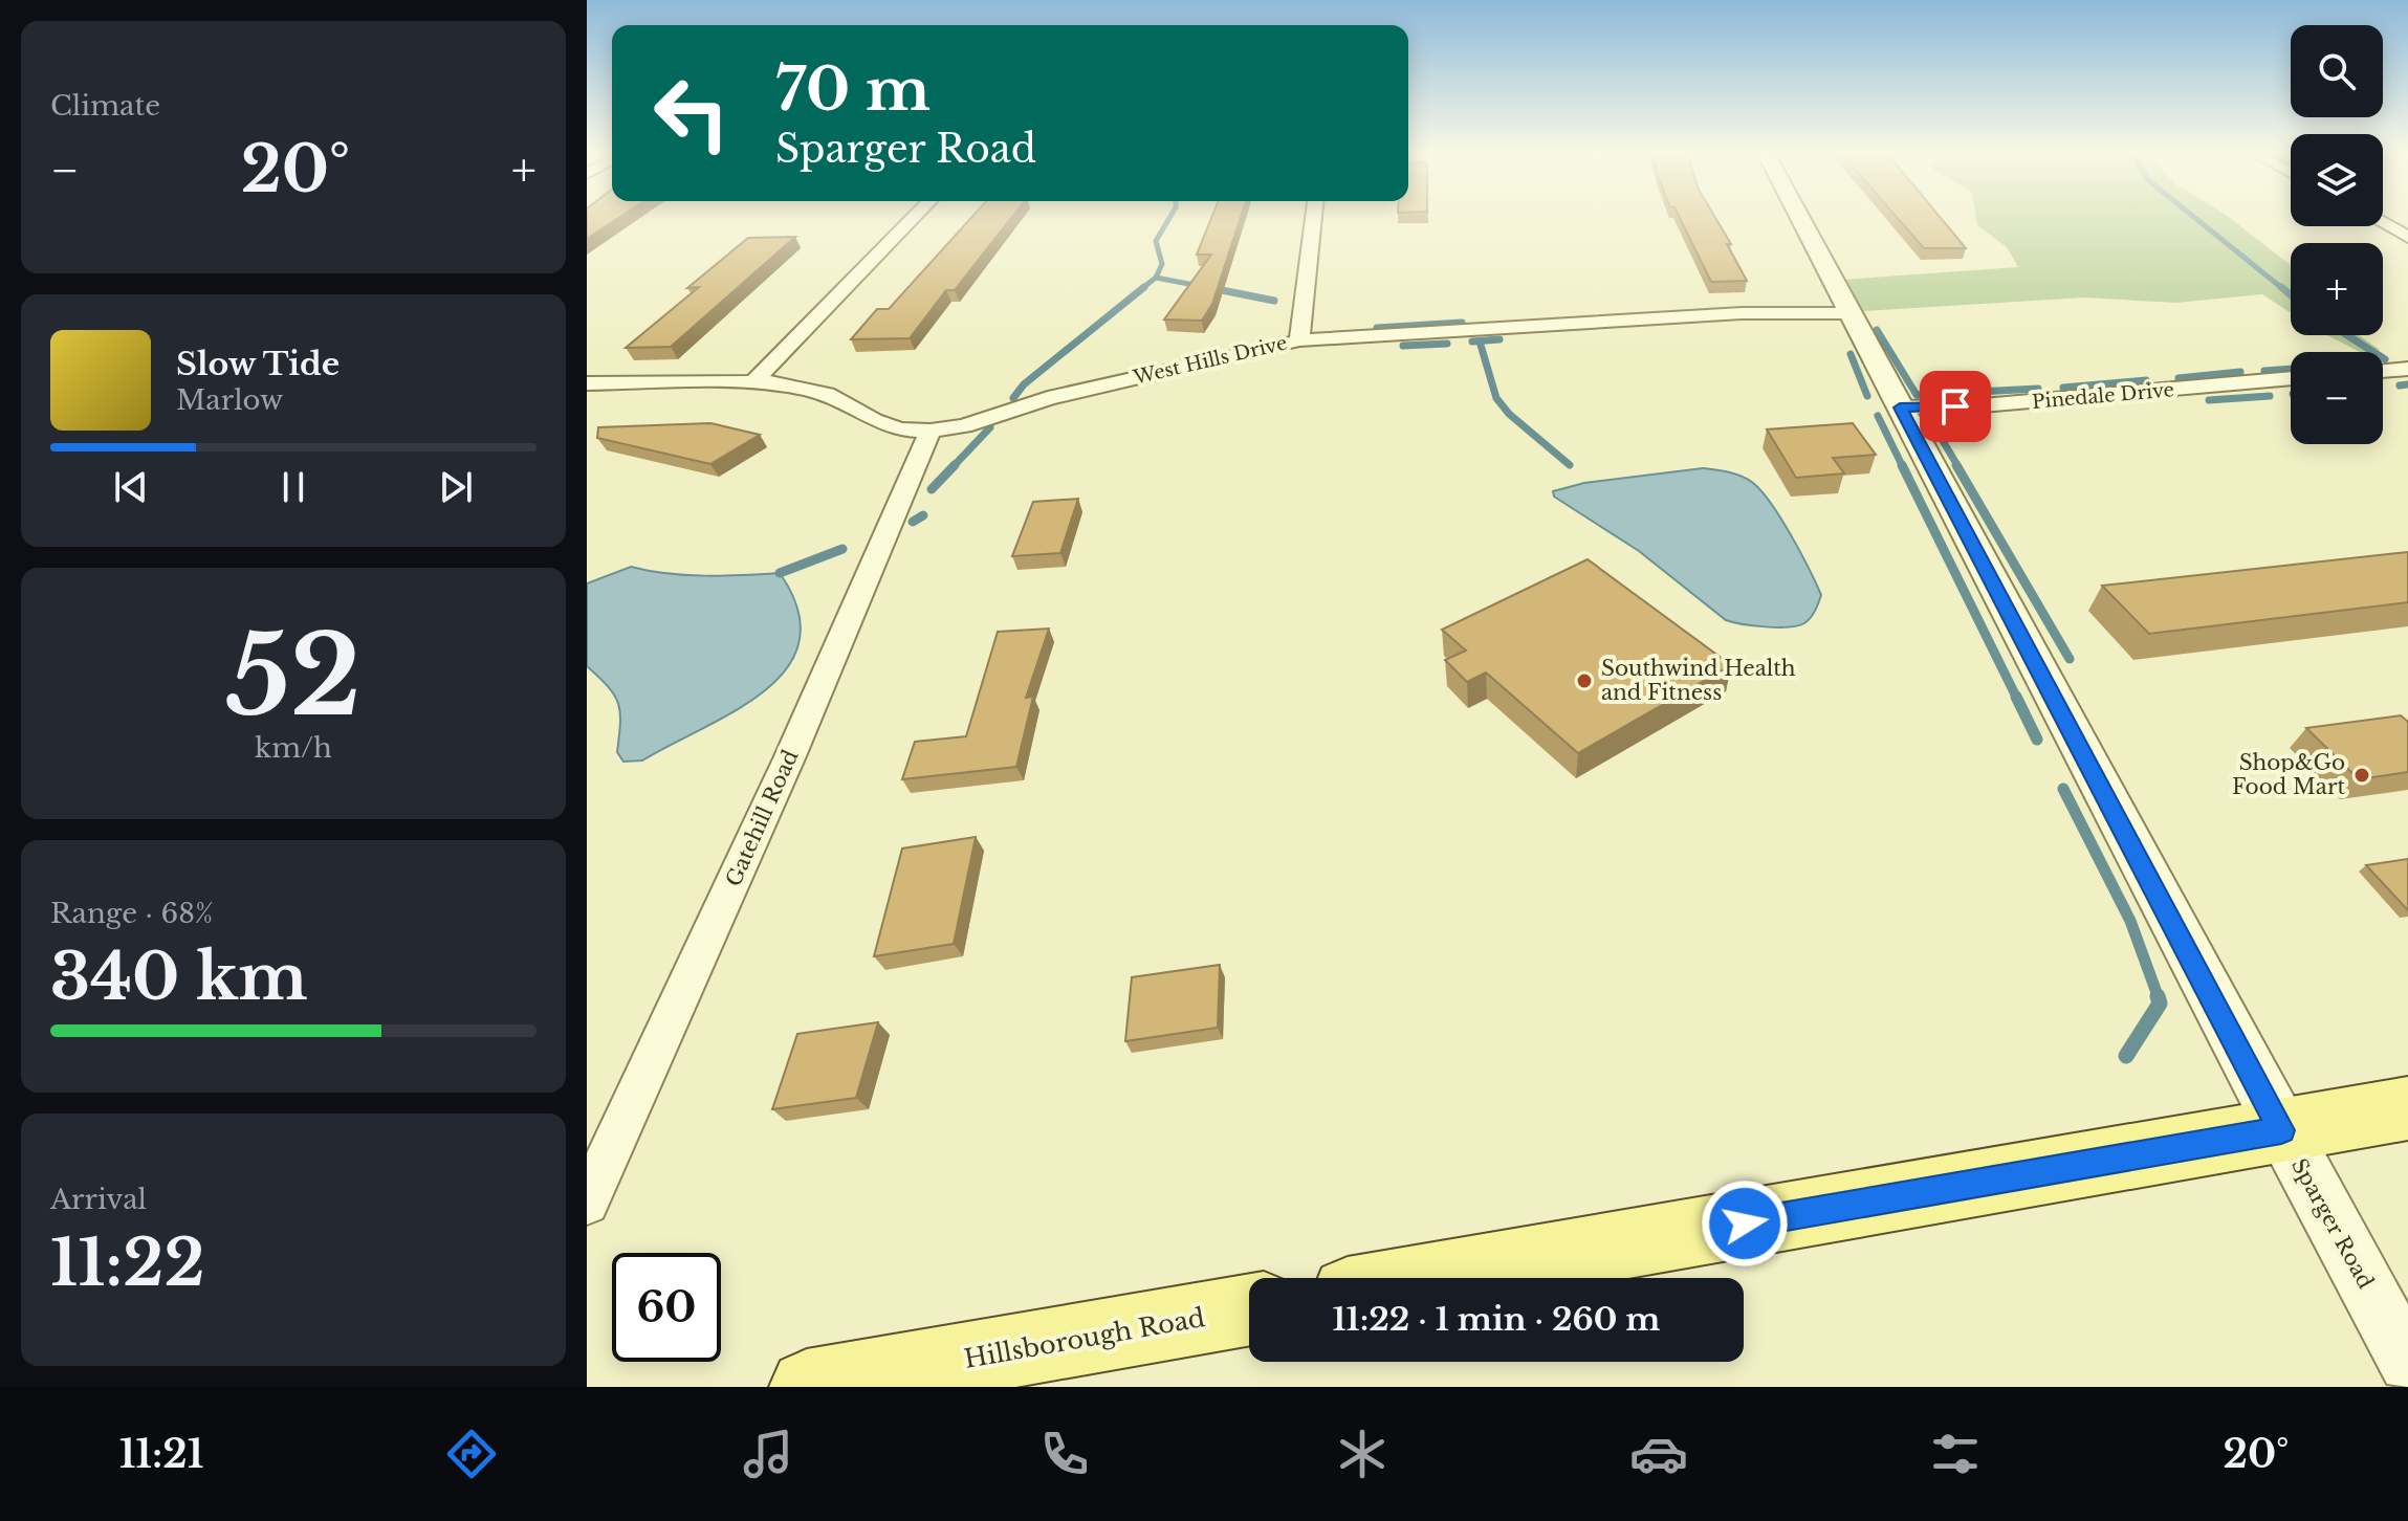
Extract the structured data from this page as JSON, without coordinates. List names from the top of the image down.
{
  "streets": {
    "main road": ["Hillsborough Road"],
    "street": [
      "West Hills Drive",
      "Pinedale Drive",
      "Gatehill Road",
      "Sparger Road"
    ]
  },
  "crossings": [
    ["West Hills Drive", "Gatehill Road"],
    ["West Hills Drive", "Sparger Road"],
    ["Pinedale Drive", "Sparger Road"]
  ],
  "places": ["Southwind Health and Fitness", "Shop&Go Food Mart"],
  "page": {
    "tile": [
      "Climate",
      ["52", "km/h"],
      ["Range · 68%", "340 km"],
      ["Arrival", "11:22"]
    ],
    "map_buttons": ["+", "−"],
    "turn": ["70 m", "Sparger Road"],
    "heat": ["−", "20°", "+"],
    "song": ["Slow Tide", "Marlow"],
    "limit": "60",
    "trip": "11:22 · 1 min · 260 m",
    "tabs": ["11:21", "20°"]
  }
}
